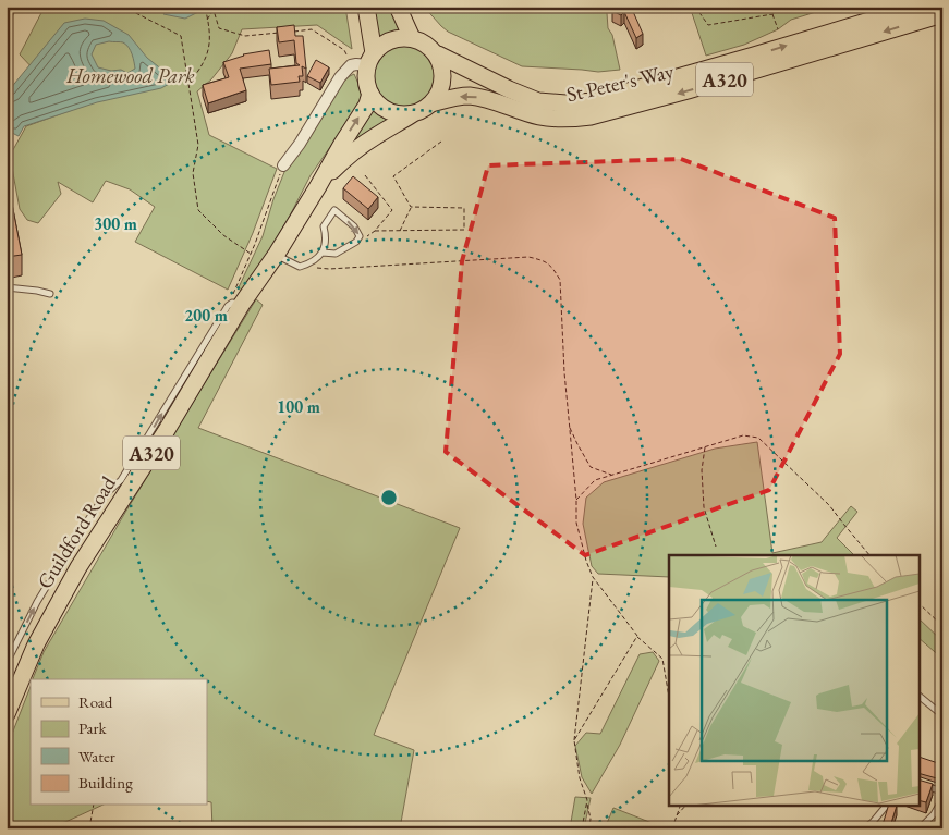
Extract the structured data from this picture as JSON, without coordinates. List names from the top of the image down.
{
  "streets": {
    "main road": ["A320", "St Peter's Way", "Guildford Road"]
  },
  "crossings": [
    ["A320", "St Peter's Way"],
    ["A320", "Guildford Road"],
    ["St Peter's Way", "Guildford Road"]
  ],
  "parks": ["Homewood Park"],
  "legend": [
    "Road",
    "Park",
    "Water",
    "Building"
  ],
  "rings": ["300 m", "200 m", "100 m"]
}
